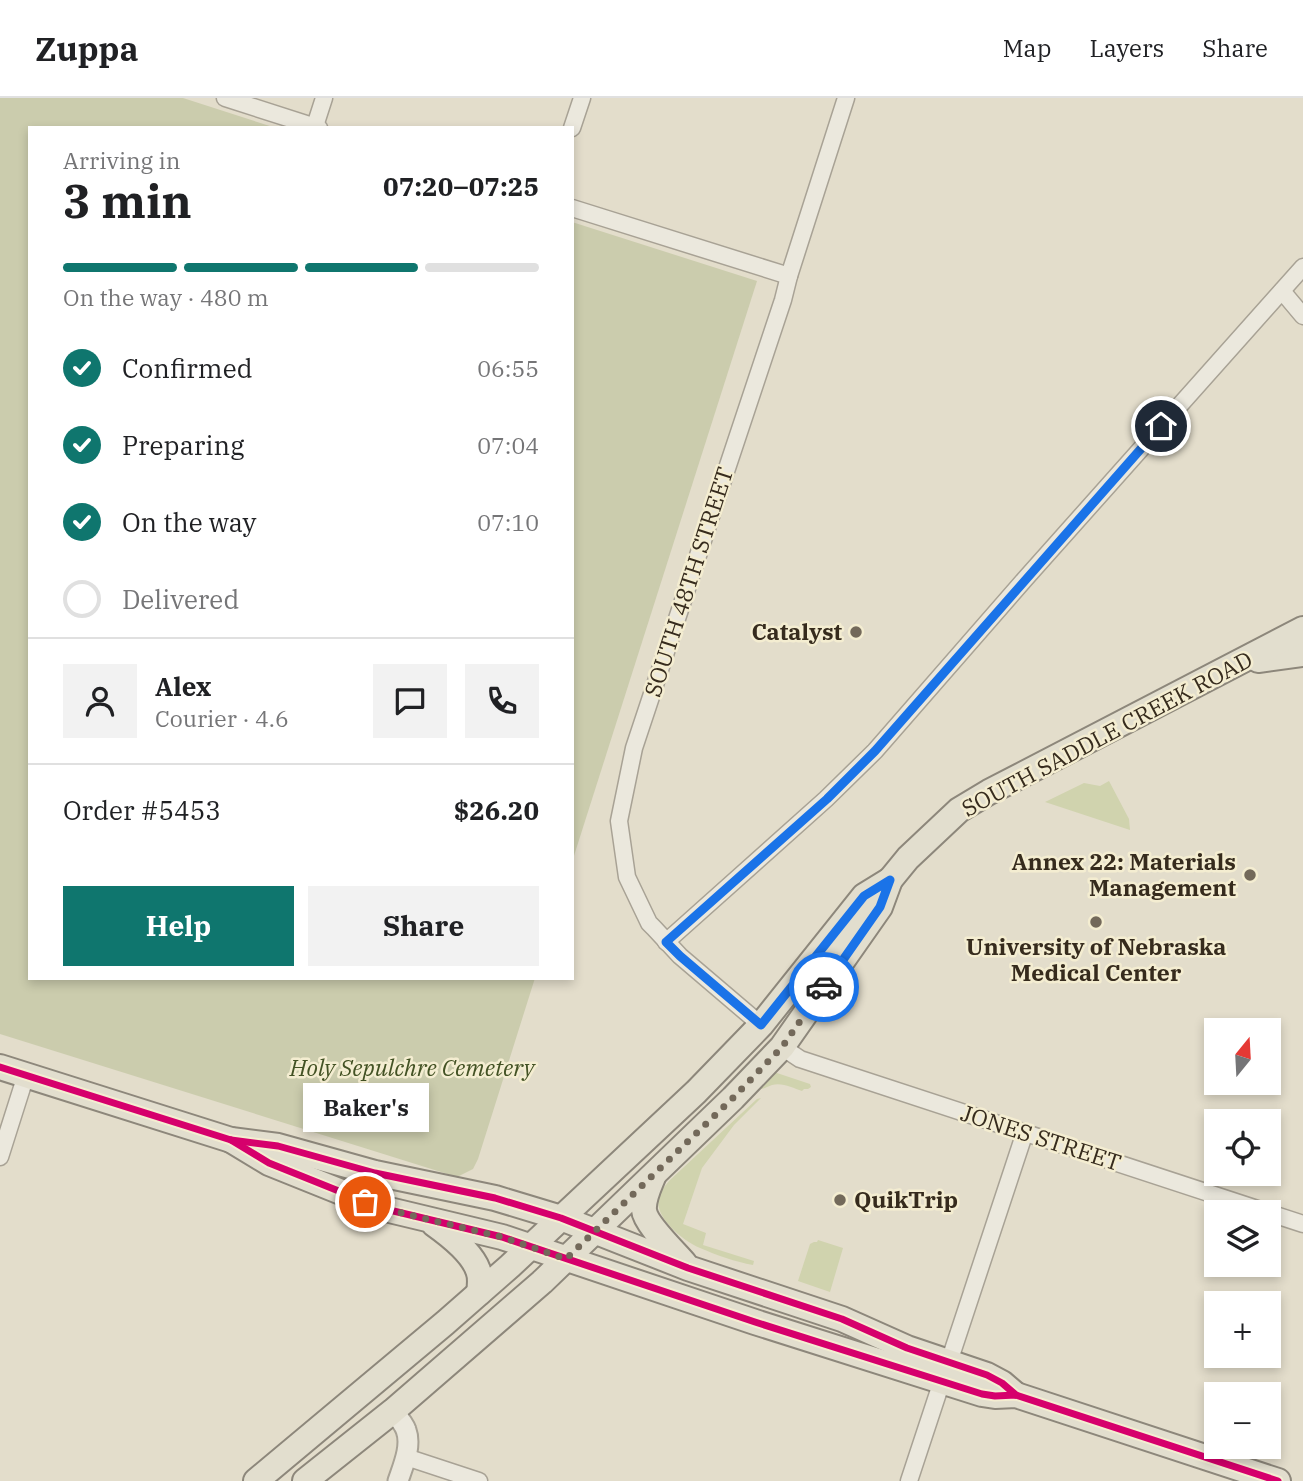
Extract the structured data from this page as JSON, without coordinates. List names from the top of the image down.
{
  "streets": {
    "main road": ["SOUTH SADDLE CREEK ROAD"],
    "street": ["SOUTH 48TH STREET", "JONES STREET"]
  },
  "crossings": [
    ["SOUTH 48TH STREET", "SOUTH SADDLE CREEK ROAD"],
    ["SOUTH SADDLE CREEK ROAD", "JONES STREET"]
  ],
  "parks": ["Holy Sepulchre Cemetery"],
  "places": [
    "Catalyst",
    "Annex 22: Materials Management",
    "University of Nebraska Medical Center",
    "QuikTrip",
    "Baker's"
  ],
  "north": "top",
  "page": {
    "header": "Zuppa",
    "nav": ["Map", "Layers", "Share"],
    "heading": ["3 min", "Arriving in", "07:20–07:25"],
    "panel": [
      "Alex",
      "Courier · 4.6",
      "Order #5453",
      "$26.20"
    ],
    "bar": "On the way · 480 m",
    "list": [
      ["Confirmed", "06:55"],
      ["Preparing", "07:04"],
      ["On the way", "07:10"],
      "Delivered"
    ],
    "buttons": ["Help", "Share"],
    "map_buttons": ["+", "−"],
    "bubble": "Baker's"
  }
}
